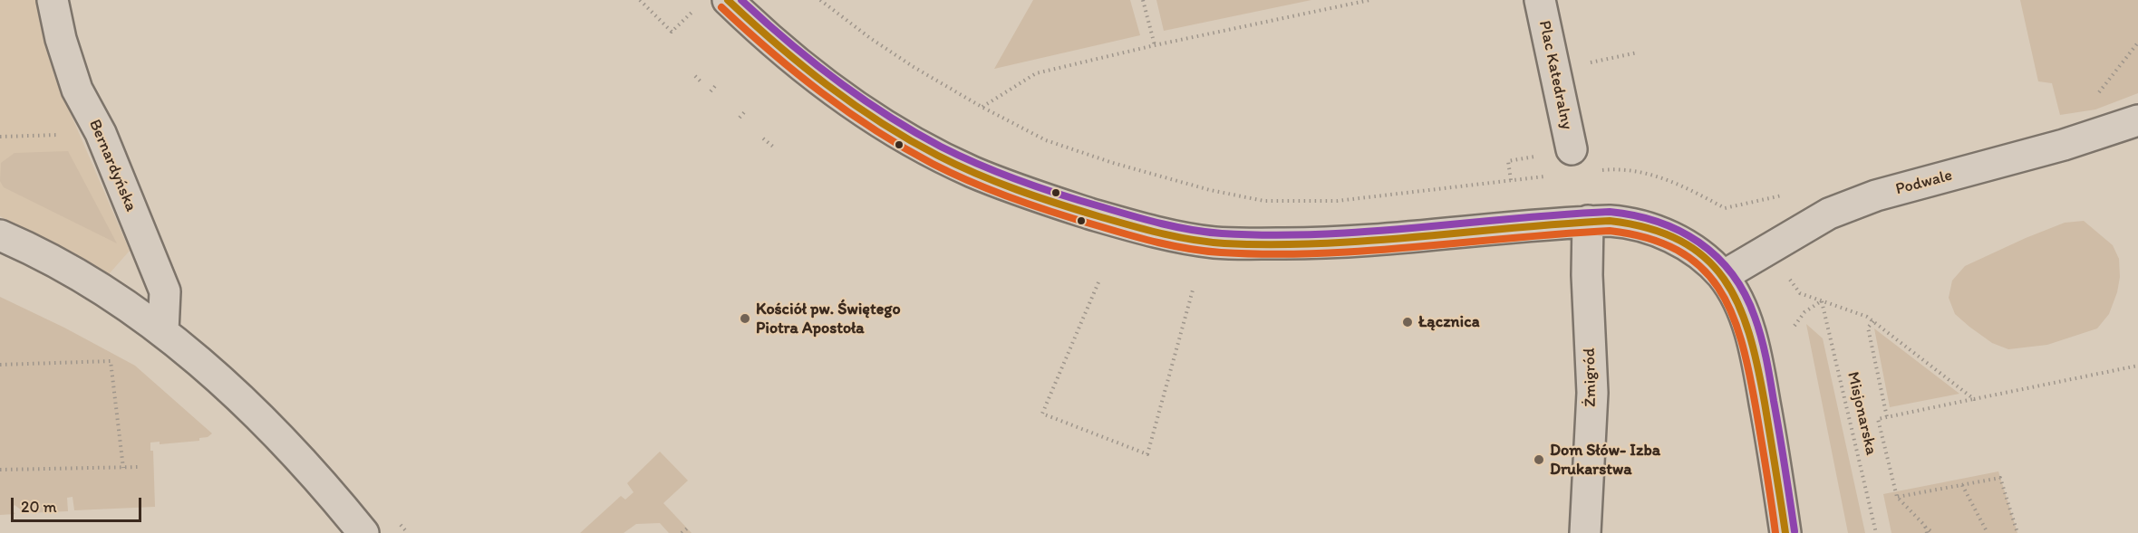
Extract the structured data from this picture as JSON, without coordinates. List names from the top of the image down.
{
  "streets": {
    "street": [
      "Plac Katedralny",
      "Bernardyńska",
      "Podwale",
      "Żmigród"
    ],
    "path": ["Misjonarska"]
  },
  "places": ["Kościół pw. Świętego Piotra Apostoła", "Łącznica", "Dom Słów- Izba Drukarstwa"],
  "scale_bar": "20 m"
}
